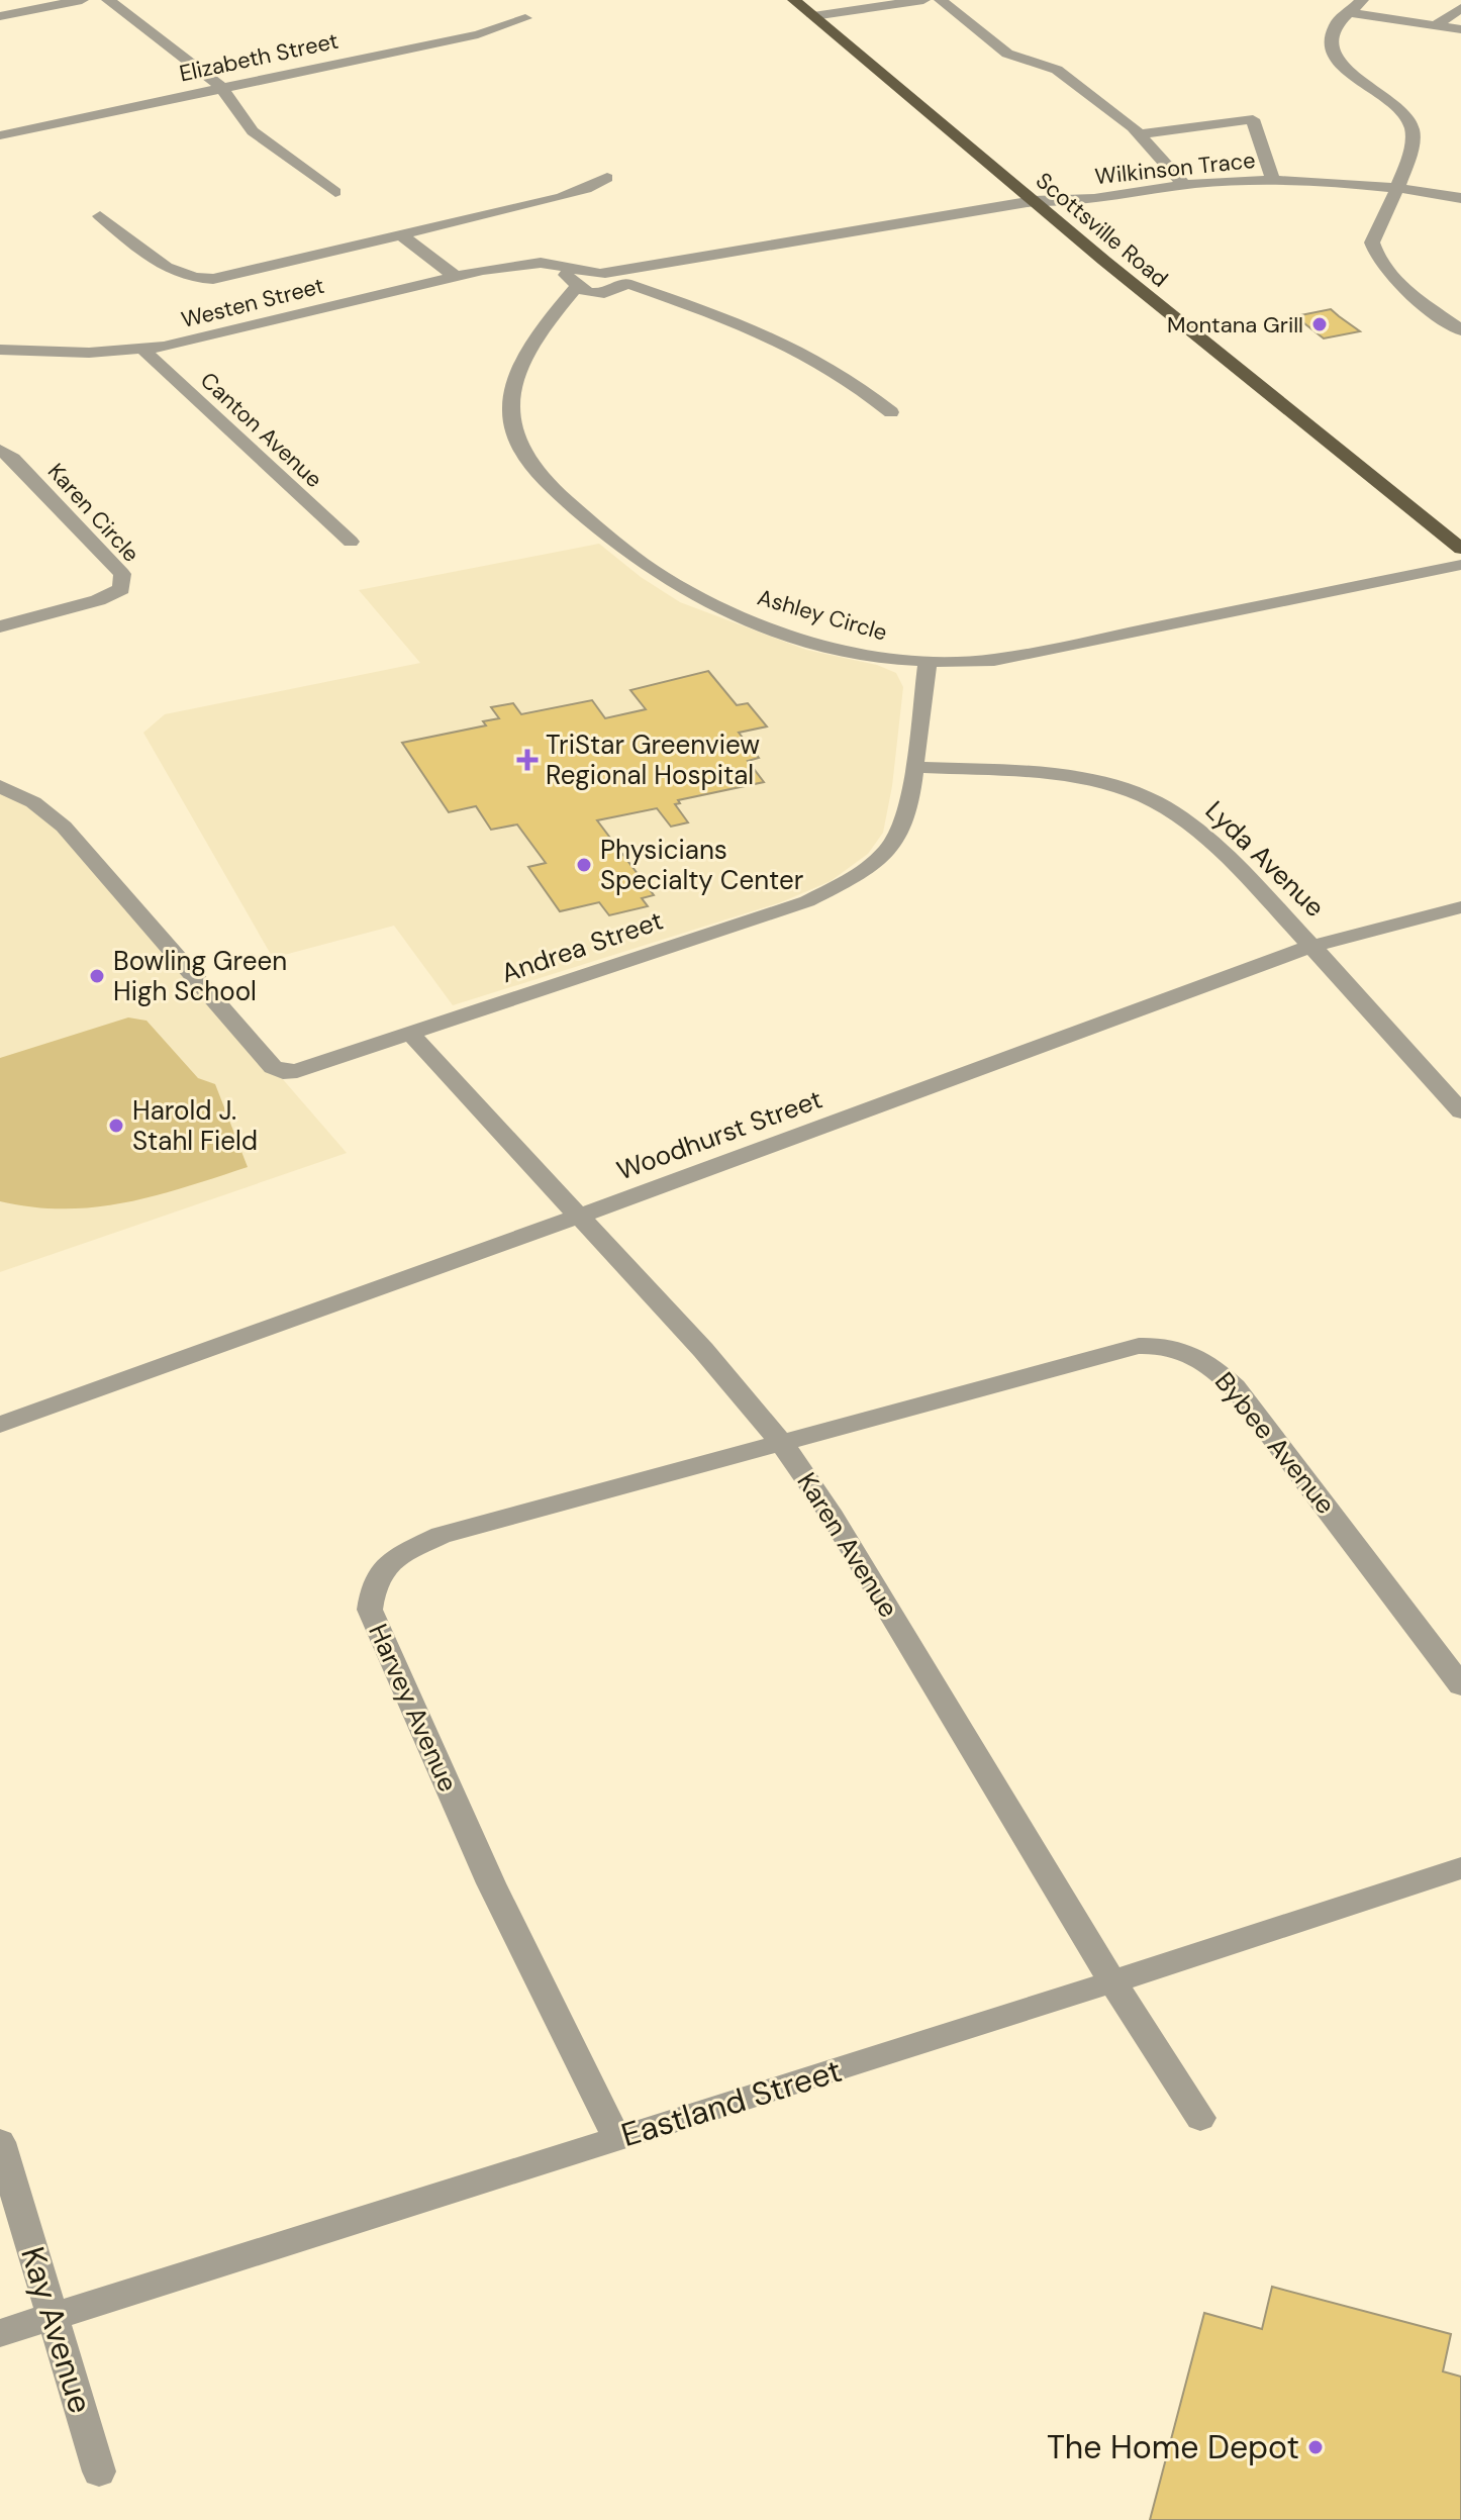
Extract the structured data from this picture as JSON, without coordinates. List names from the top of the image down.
{
  "streets": {
    "main road": ["Scottsville Road"],
    "street": [
      "Elizabeth Street",
      "Wilkinson Trace",
      "Westen Street",
      "Canton Avenue",
      "Karen Circle",
      "Ashley Circle",
      "Lyda Avenue",
      "Andrea Street",
      "Woodhurst Street",
      "Bybee Avenue",
      "Karen Avenue",
      "Harvey Avenue",
      "Eastland Street",
      "Kay Avenue"
    ]
  },
  "crossings": [
    ["Wilkinson Trace", "Scottsville Road"],
    ["Westen Street", "Canton Avenue"],
    ["Westen Street", "Ashley Circle"],
    ["Ashley Circle", "Andrea Street"],
    ["Lyda Avenue", "Andrea Street"],
    ["Lyda Avenue", "Woodhurst Street"],
    ["Andrea Street", "Karen Avenue"],
    ["Woodhurst Street", "Karen Avenue"],
    ["Bybee Avenue", "Karen Avenue"],
    ["Bybee Avenue", "Harvey Avenue"],
    ["Karen Avenue", "Harvey Avenue"],
    ["Karen Avenue", "Eastland Street"],
    ["Harvey Avenue", "Eastland Street"],
    ["Eastland Street", "Kay Avenue"]
  ],
  "places": {
    "other": [
      "Montana Grill",
      "Physicians Specialty Center",
      "Bowling Green High School",
      "Harold J. Stahl Field",
      "The Home Depot"
    ],
    "health": ["TriStar Greenview Regional Hospital"]
  }
}
